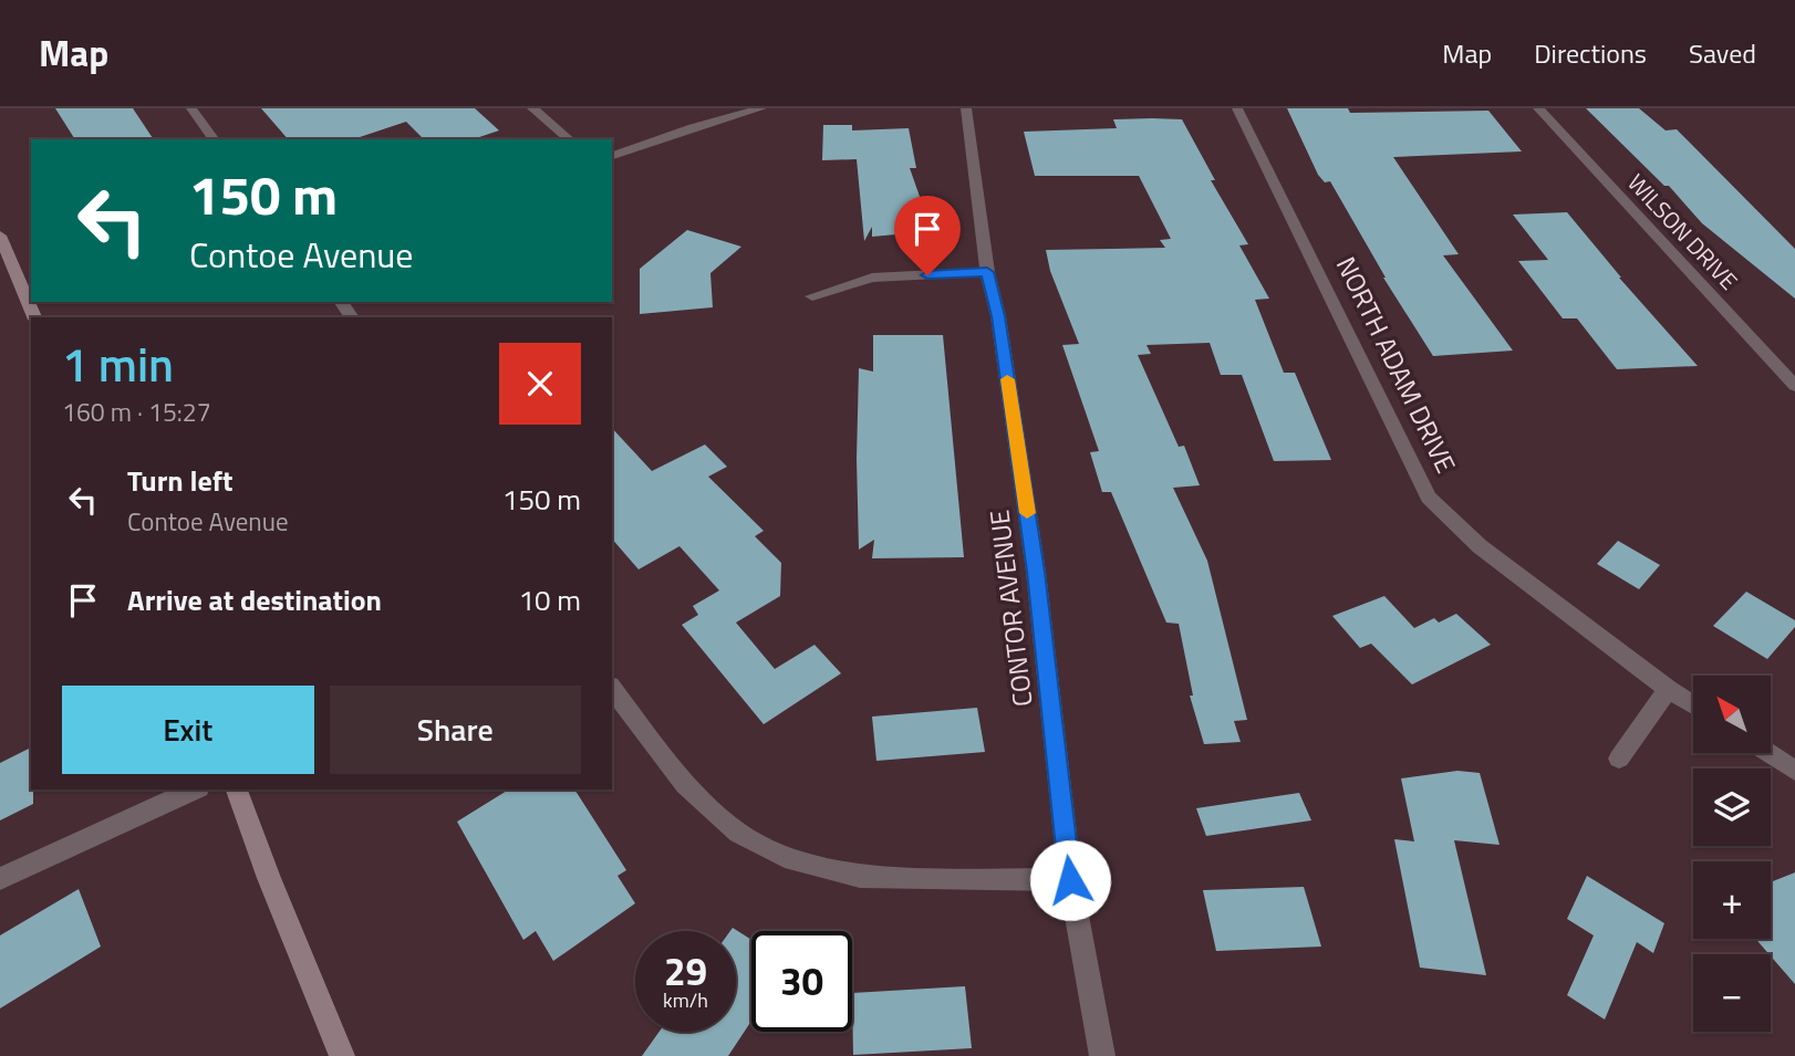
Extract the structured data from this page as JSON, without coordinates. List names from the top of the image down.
{
  "streets": {
    "street": ["WILSON DRIVE", "NORTH ADAM DRIVE", "CONTOR AVENUE"]
  },
  "north": "top left",
  "page": {
    "header": "Map",
    "nav": ["Map", "Directions", "Saved"],
    "turn": ["150 m", "Contoe Avenue"],
    "heading": ["1 min", "160 m · 15:27"],
    "list": [
      {
        "name": "Turn left",
        "note": "Contoe Avenue",
        "value": "150 m"
      },
      {
        "name": "Arrive at destination",
        "value": "10 m"
      }
    ],
    "buttons": ["Exit", "Share"],
    "map_buttons": ["+", "−"],
    "speed": "29 km/h",
    "limit": "30"
  }
}
